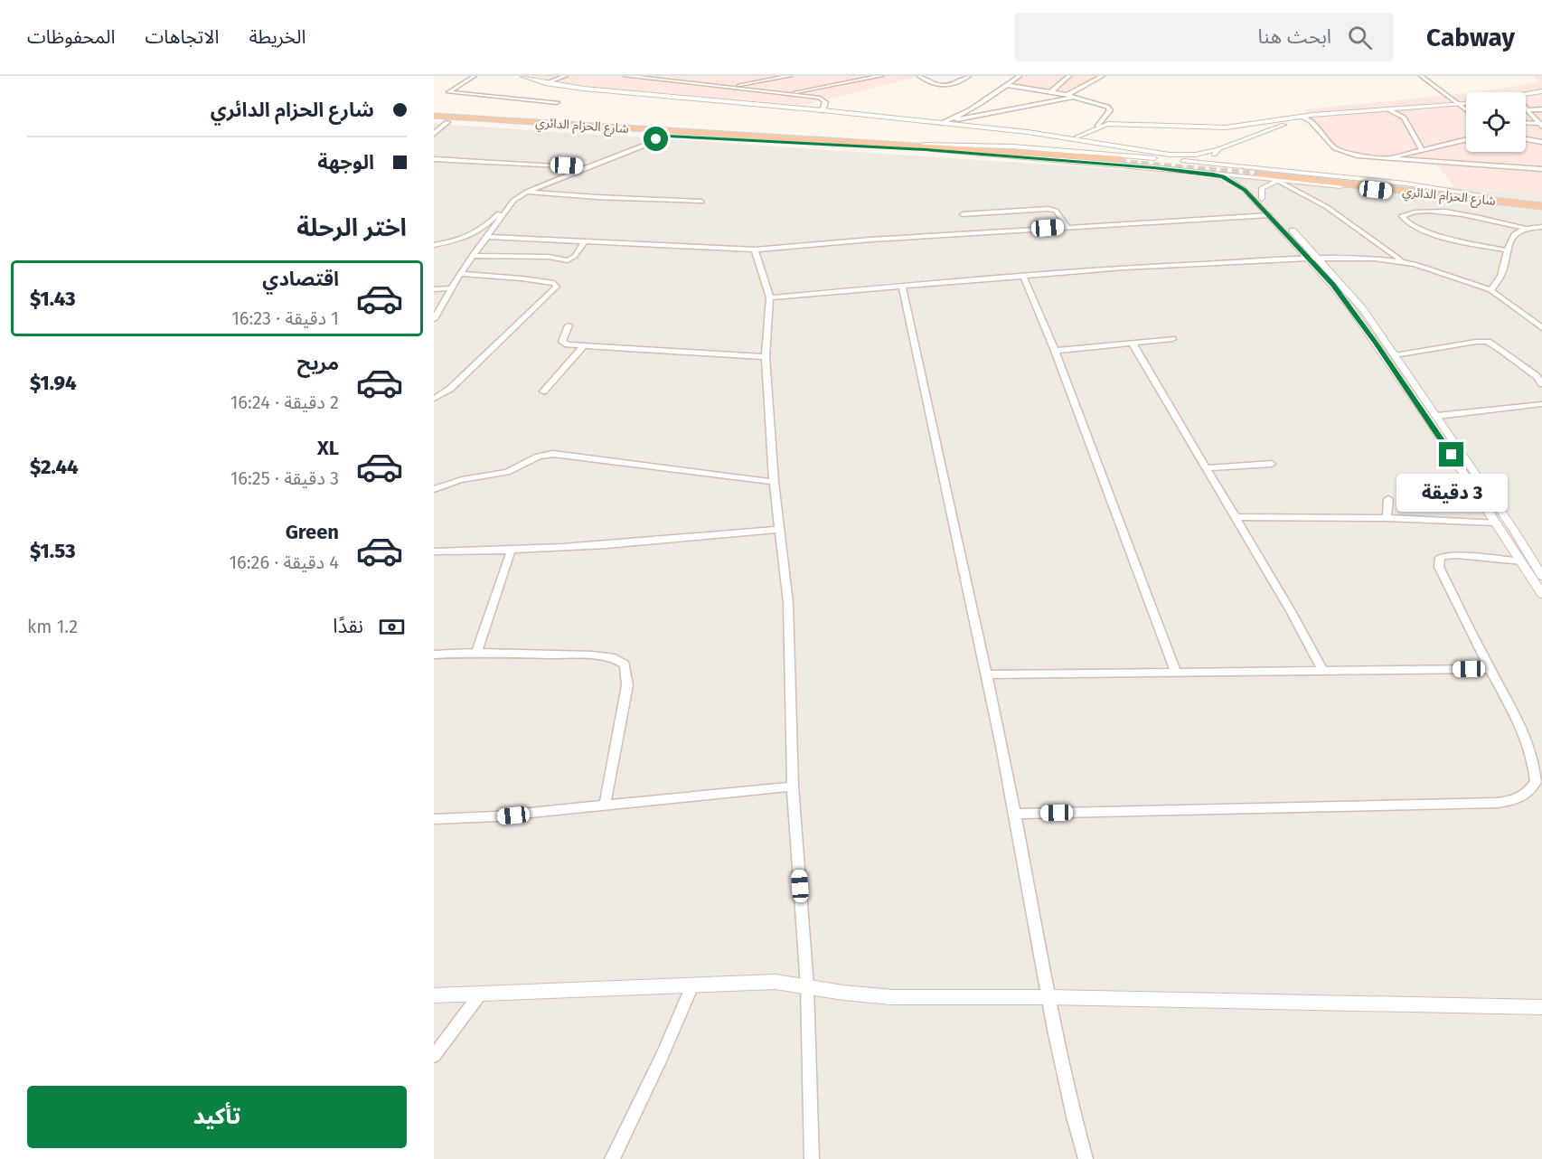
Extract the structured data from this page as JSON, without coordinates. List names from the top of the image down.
{
  "streets": {
    "highway": ["شارع الحزام الدائري"]
  },
  "page": {
    "header": "Cabway",
    "search": "ابحث هنا",
    "nav": ["الخريطة", "الاتجاهات", "المحفوظات"],
    "banner": ["شارع الحزام الدائري", "الوجهة"],
    "heading": "اختر الرحلة",
    "list": [
      {
        "name": "اقتصادي",
        "note": "1 دقيقة · 16:23",
        "value": "$1.43"
      },
      {
        "name": "مريح",
        "note": "2 دقيقة · 16:24",
        "value": "$1.94"
      },
      {
        "name": "XL",
        "note": "3 دقيقة · 16:25",
        "value": "$2.44"
      },
      {
        "name": "Green",
        "note": "4 دقيقة · 16:26",
        "value": "$1.53"
      }
    ],
    "bubble": "3 دقيقة",
    "pay": ["نقدًا", "1.2 km"],
    "buttons": "تأكيد"
  }
}
